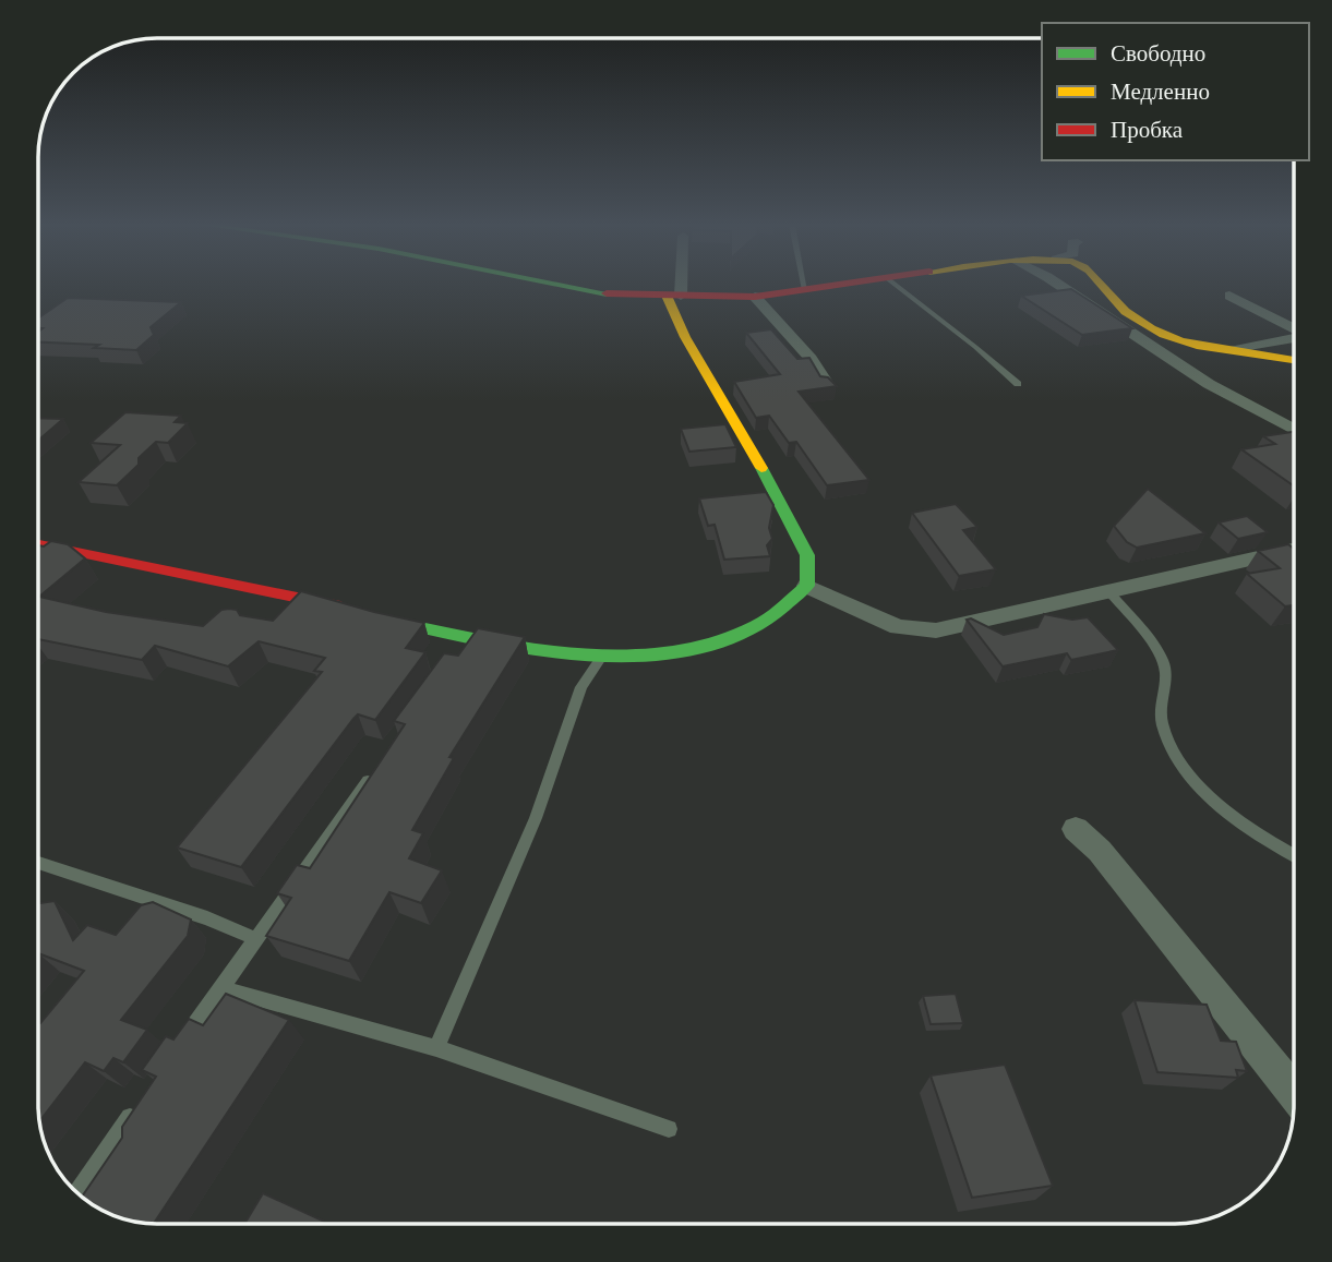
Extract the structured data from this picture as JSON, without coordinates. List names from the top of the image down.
{
  "legend": ["Свободно", "Медленно", "Пробка"]
}
